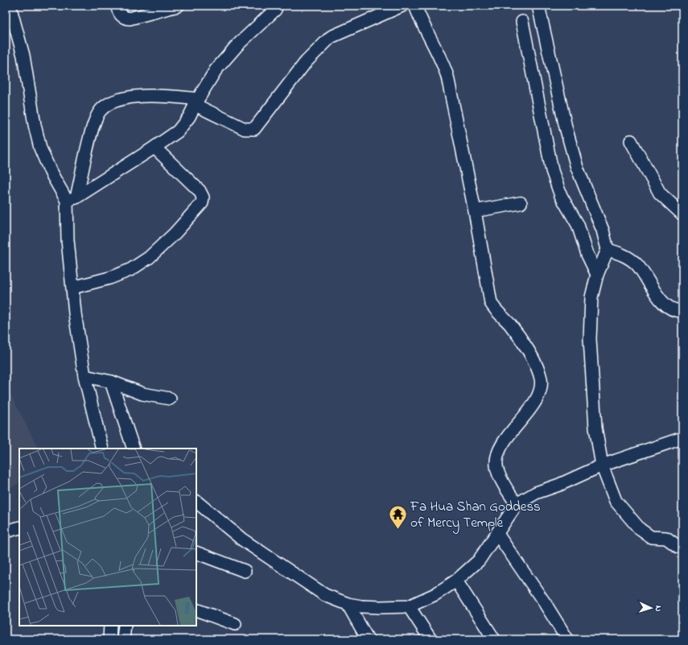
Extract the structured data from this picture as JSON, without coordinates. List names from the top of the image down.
{
  "places": {
    "temple": ["Fa Hua Shan Goddess of Mercy Temple"]
  },
  "north": "right"
}
